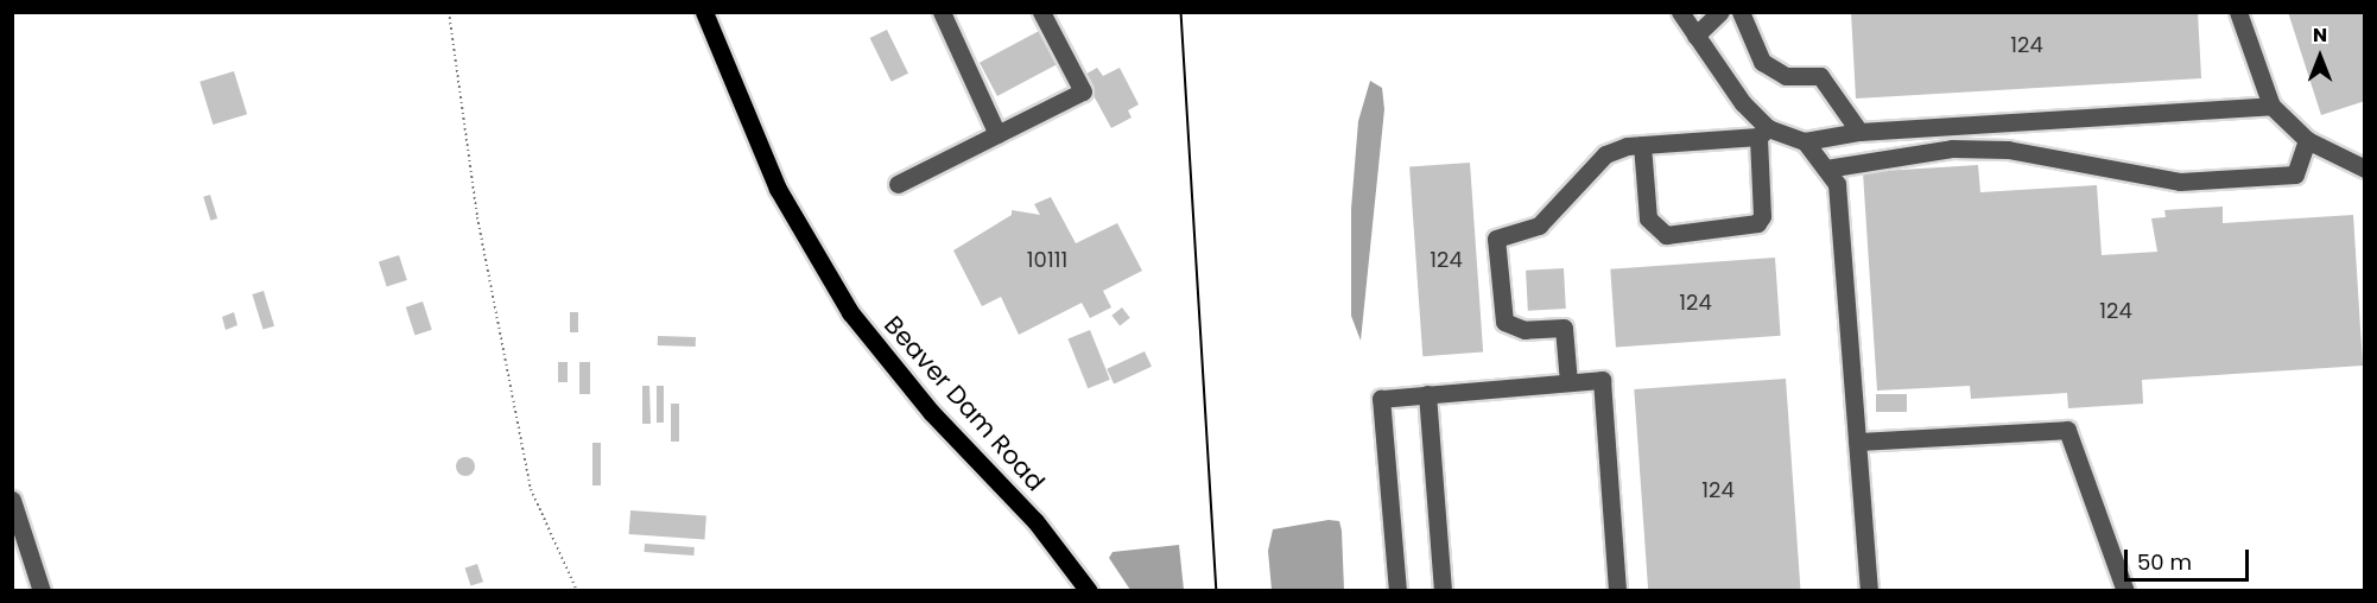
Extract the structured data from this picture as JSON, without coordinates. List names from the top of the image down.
{
  "streets": {
    "main road": ["Beaver Dam Road"]
  },
  "house_numbers": [
    "124",
    "10111",
    "124",
    "124",
    "124",
    "124"
  ],
  "scale_bar": "50 m",
  "north": "top"
}
